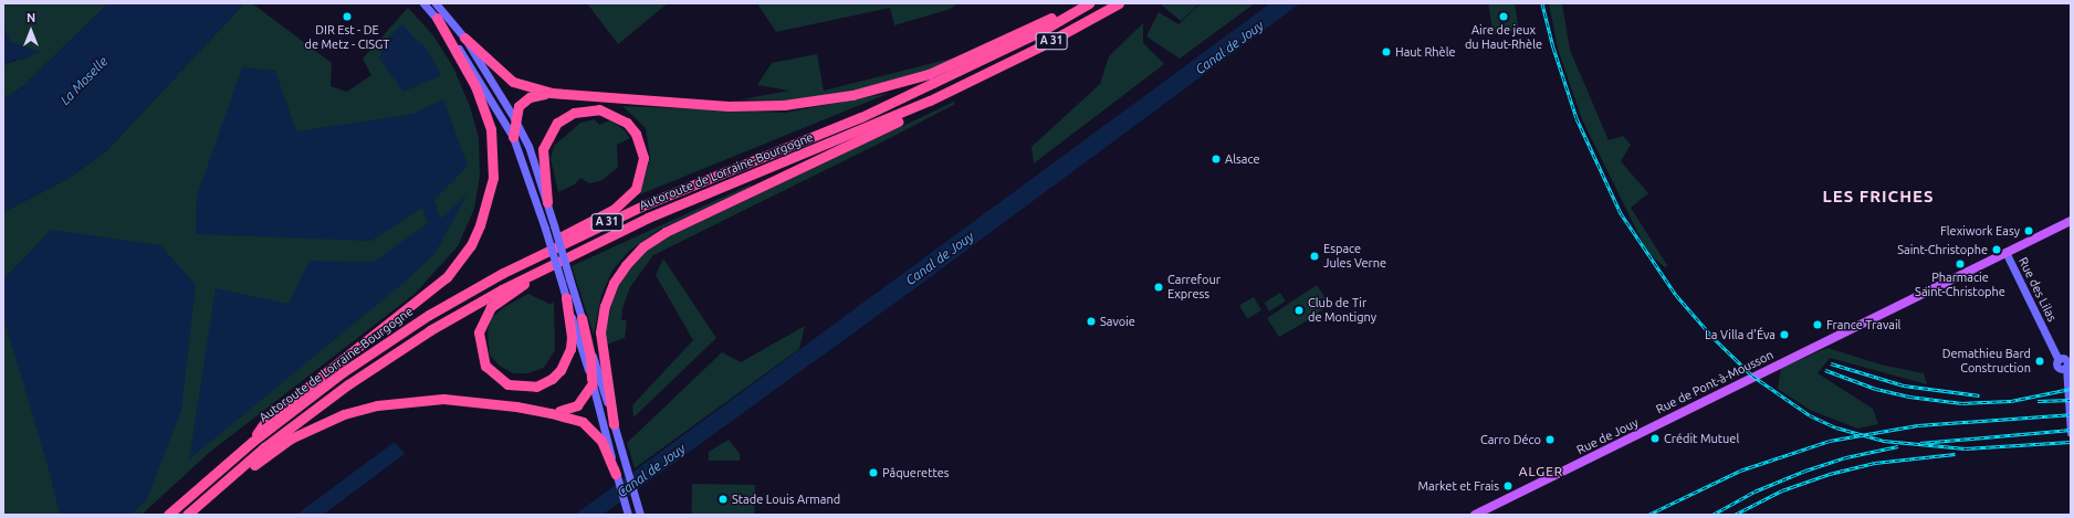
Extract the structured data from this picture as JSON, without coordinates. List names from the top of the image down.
{
  "streets": {
    "highway": ["A 31", "Autoroute de Lorraine-Bourgogne"],
    "main road": ["Rue des Lilas", "Rue de Pont-à-Mousson", "Rue de Jouy"]
  },
  "crossings": [
    ["Rue des Lilas", "Rue de Pont-à-Mousson"],
    ["Rue de Pont-à-Mousson", "Rue de Jouy"]
  ],
  "districts": ["LES FRICHES", "ALGER"],
  "water": ["Canal de Jouy", "La Moselle"],
  "places": [
    "DIR Est - DE de Metz - CISGT",
    "Aire de jeux du Haut-Rhèle",
    "Haut Rhèle",
    "Alsace",
    "Flexiwork Easy",
    "Saint-Christophe",
    "Espace Jules Verne",
    "Pharmacie Saint-Christophe",
    "Carrefour Express",
    "Club de Tir de Montigny",
    "Savoie",
    "France Travail",
    "La Villa d'Éva",
    "Demathieu Bard Construction",
    "Crédit Mutuel",
    "Carro Déco",
    "Pâquerettes",
    "Market et Frais",
    "Stade Louis Armand"
  ],
  "north": "top"
}
